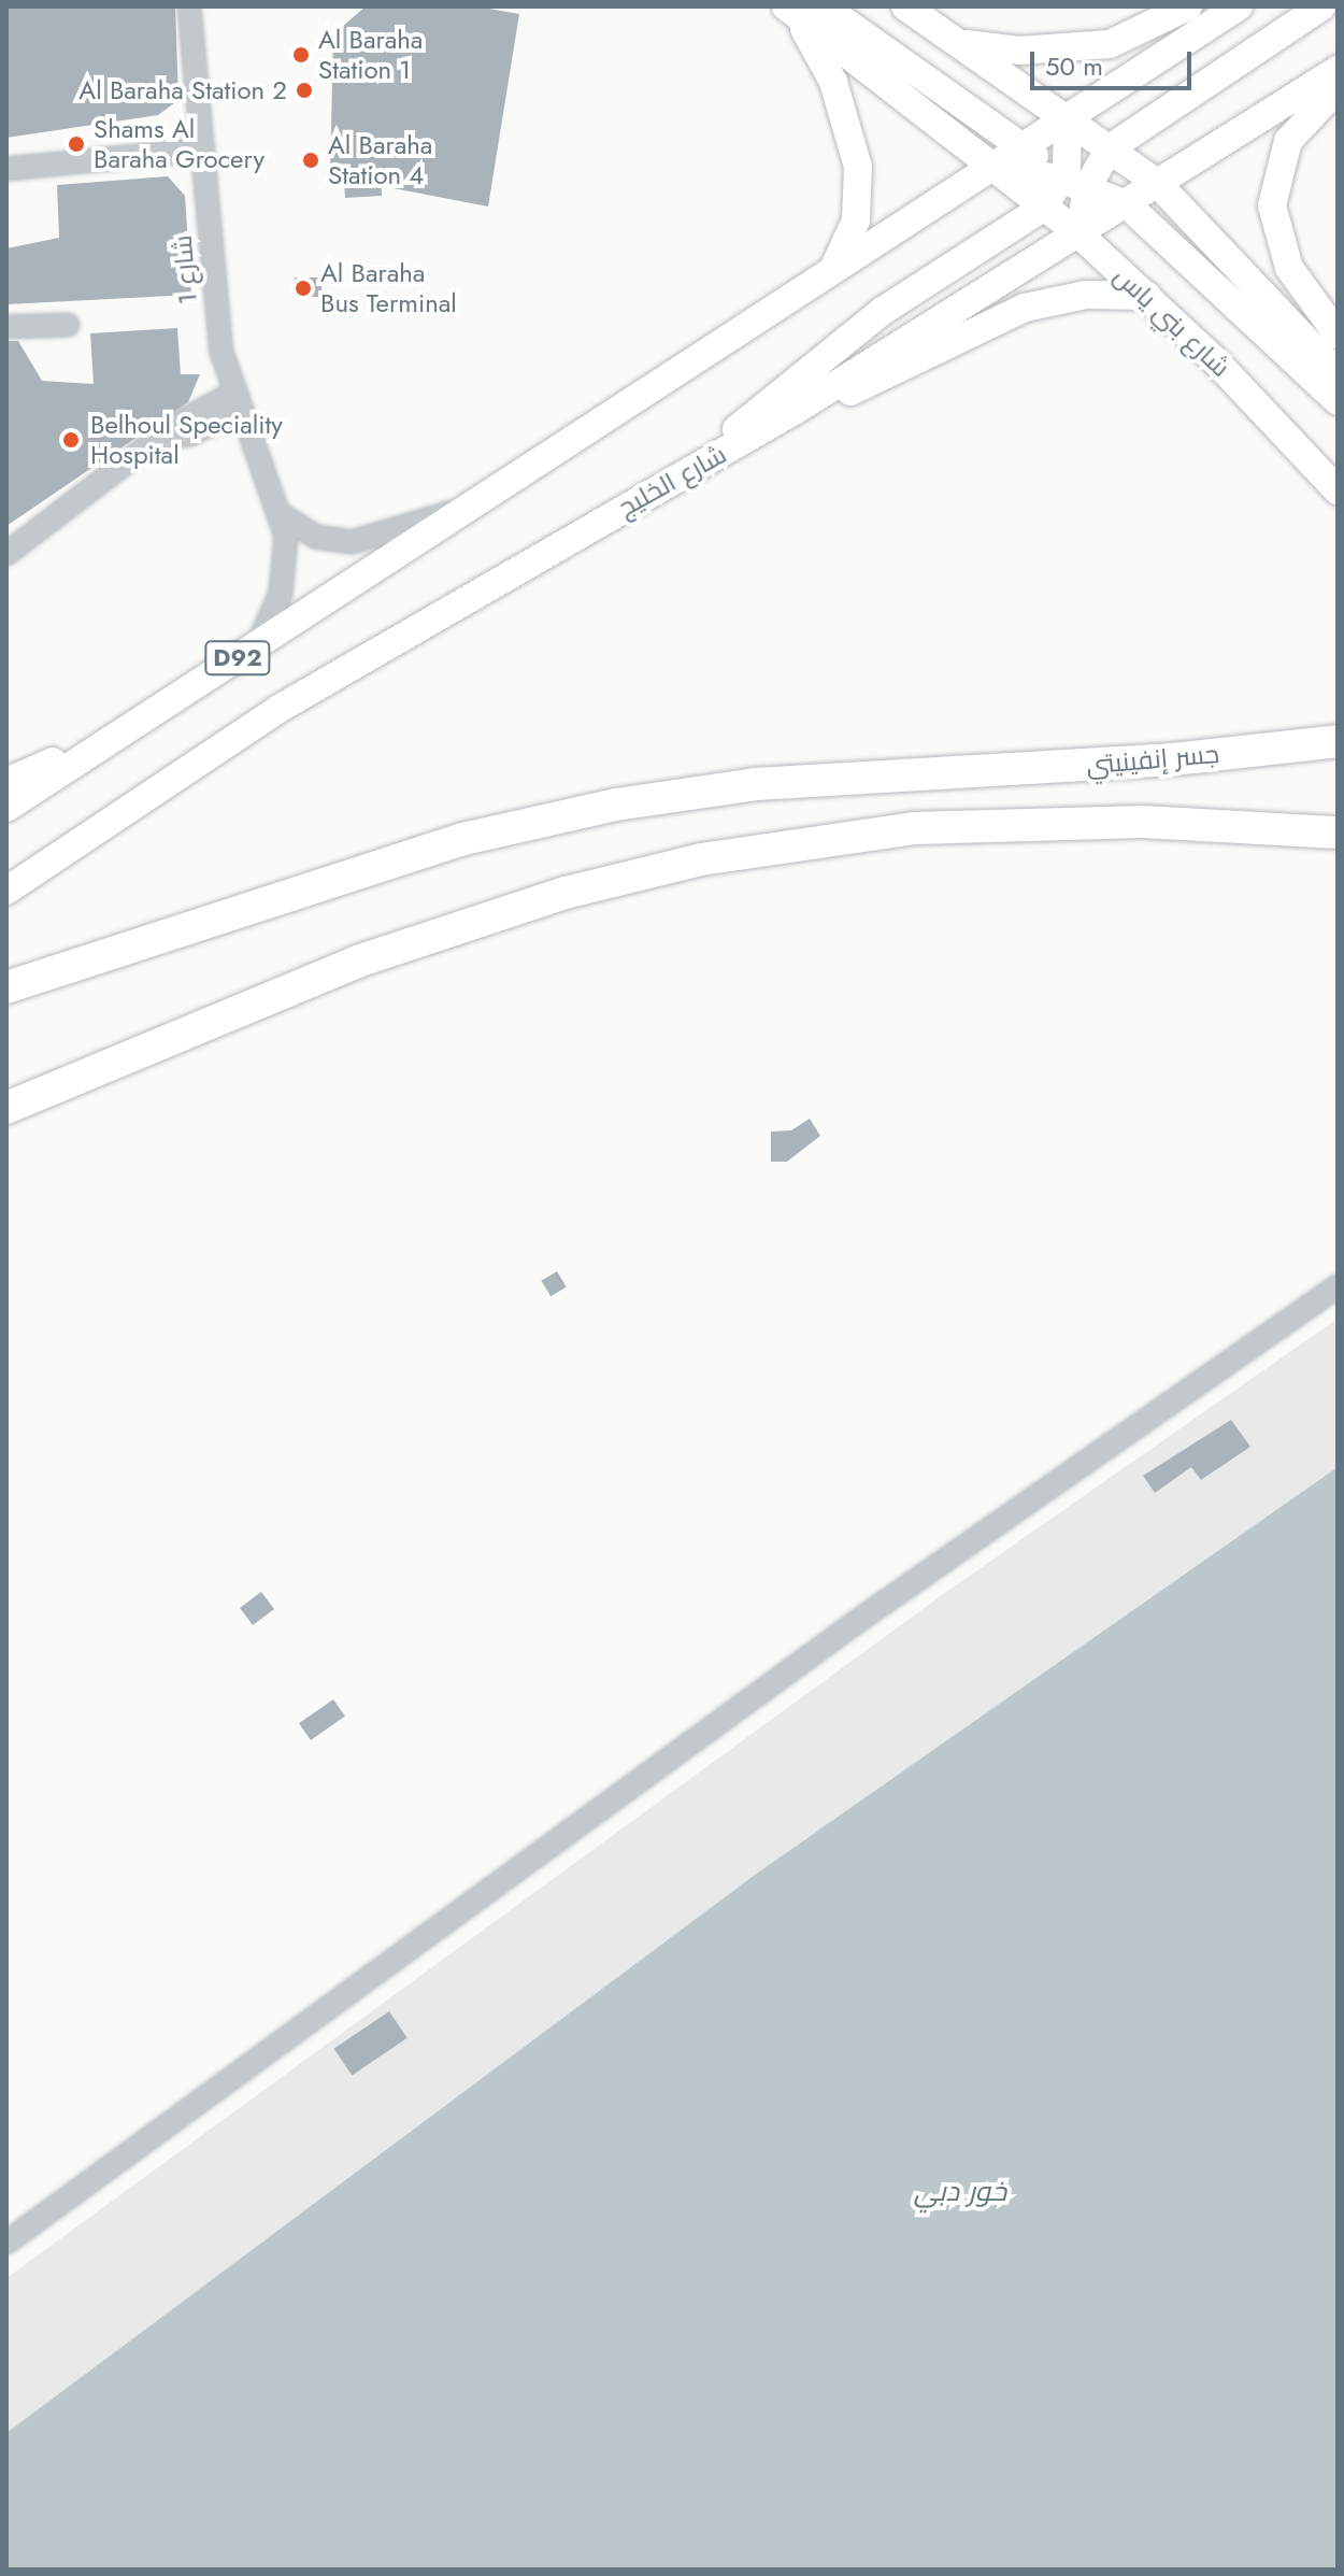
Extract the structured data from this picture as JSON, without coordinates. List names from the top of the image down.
{
  "streets": {
    "highway": ["جسر إنفينيتي"],
    "main road": ["شارع بني ياس", "شارع الخليج", "D92"],
    "street": ["شارع 1"]
  },
  "crossings": [
    ["شارع 1", "D92"],
    ["شارع بني ياس", "شارع الخليج"]
  ],
  "water": ["خور دبي"],
  "places": [
    "Al Baraha Station 1",
    "Al Baraha Station 2",
    "Shams Al Baraha Grocery",
    "Al Baraha Station 4",
    "Al Baraha Bus Terminal",
    "Belhoul Speciality Hospital"
  ],
  "scale_bar": "50 m"
}
